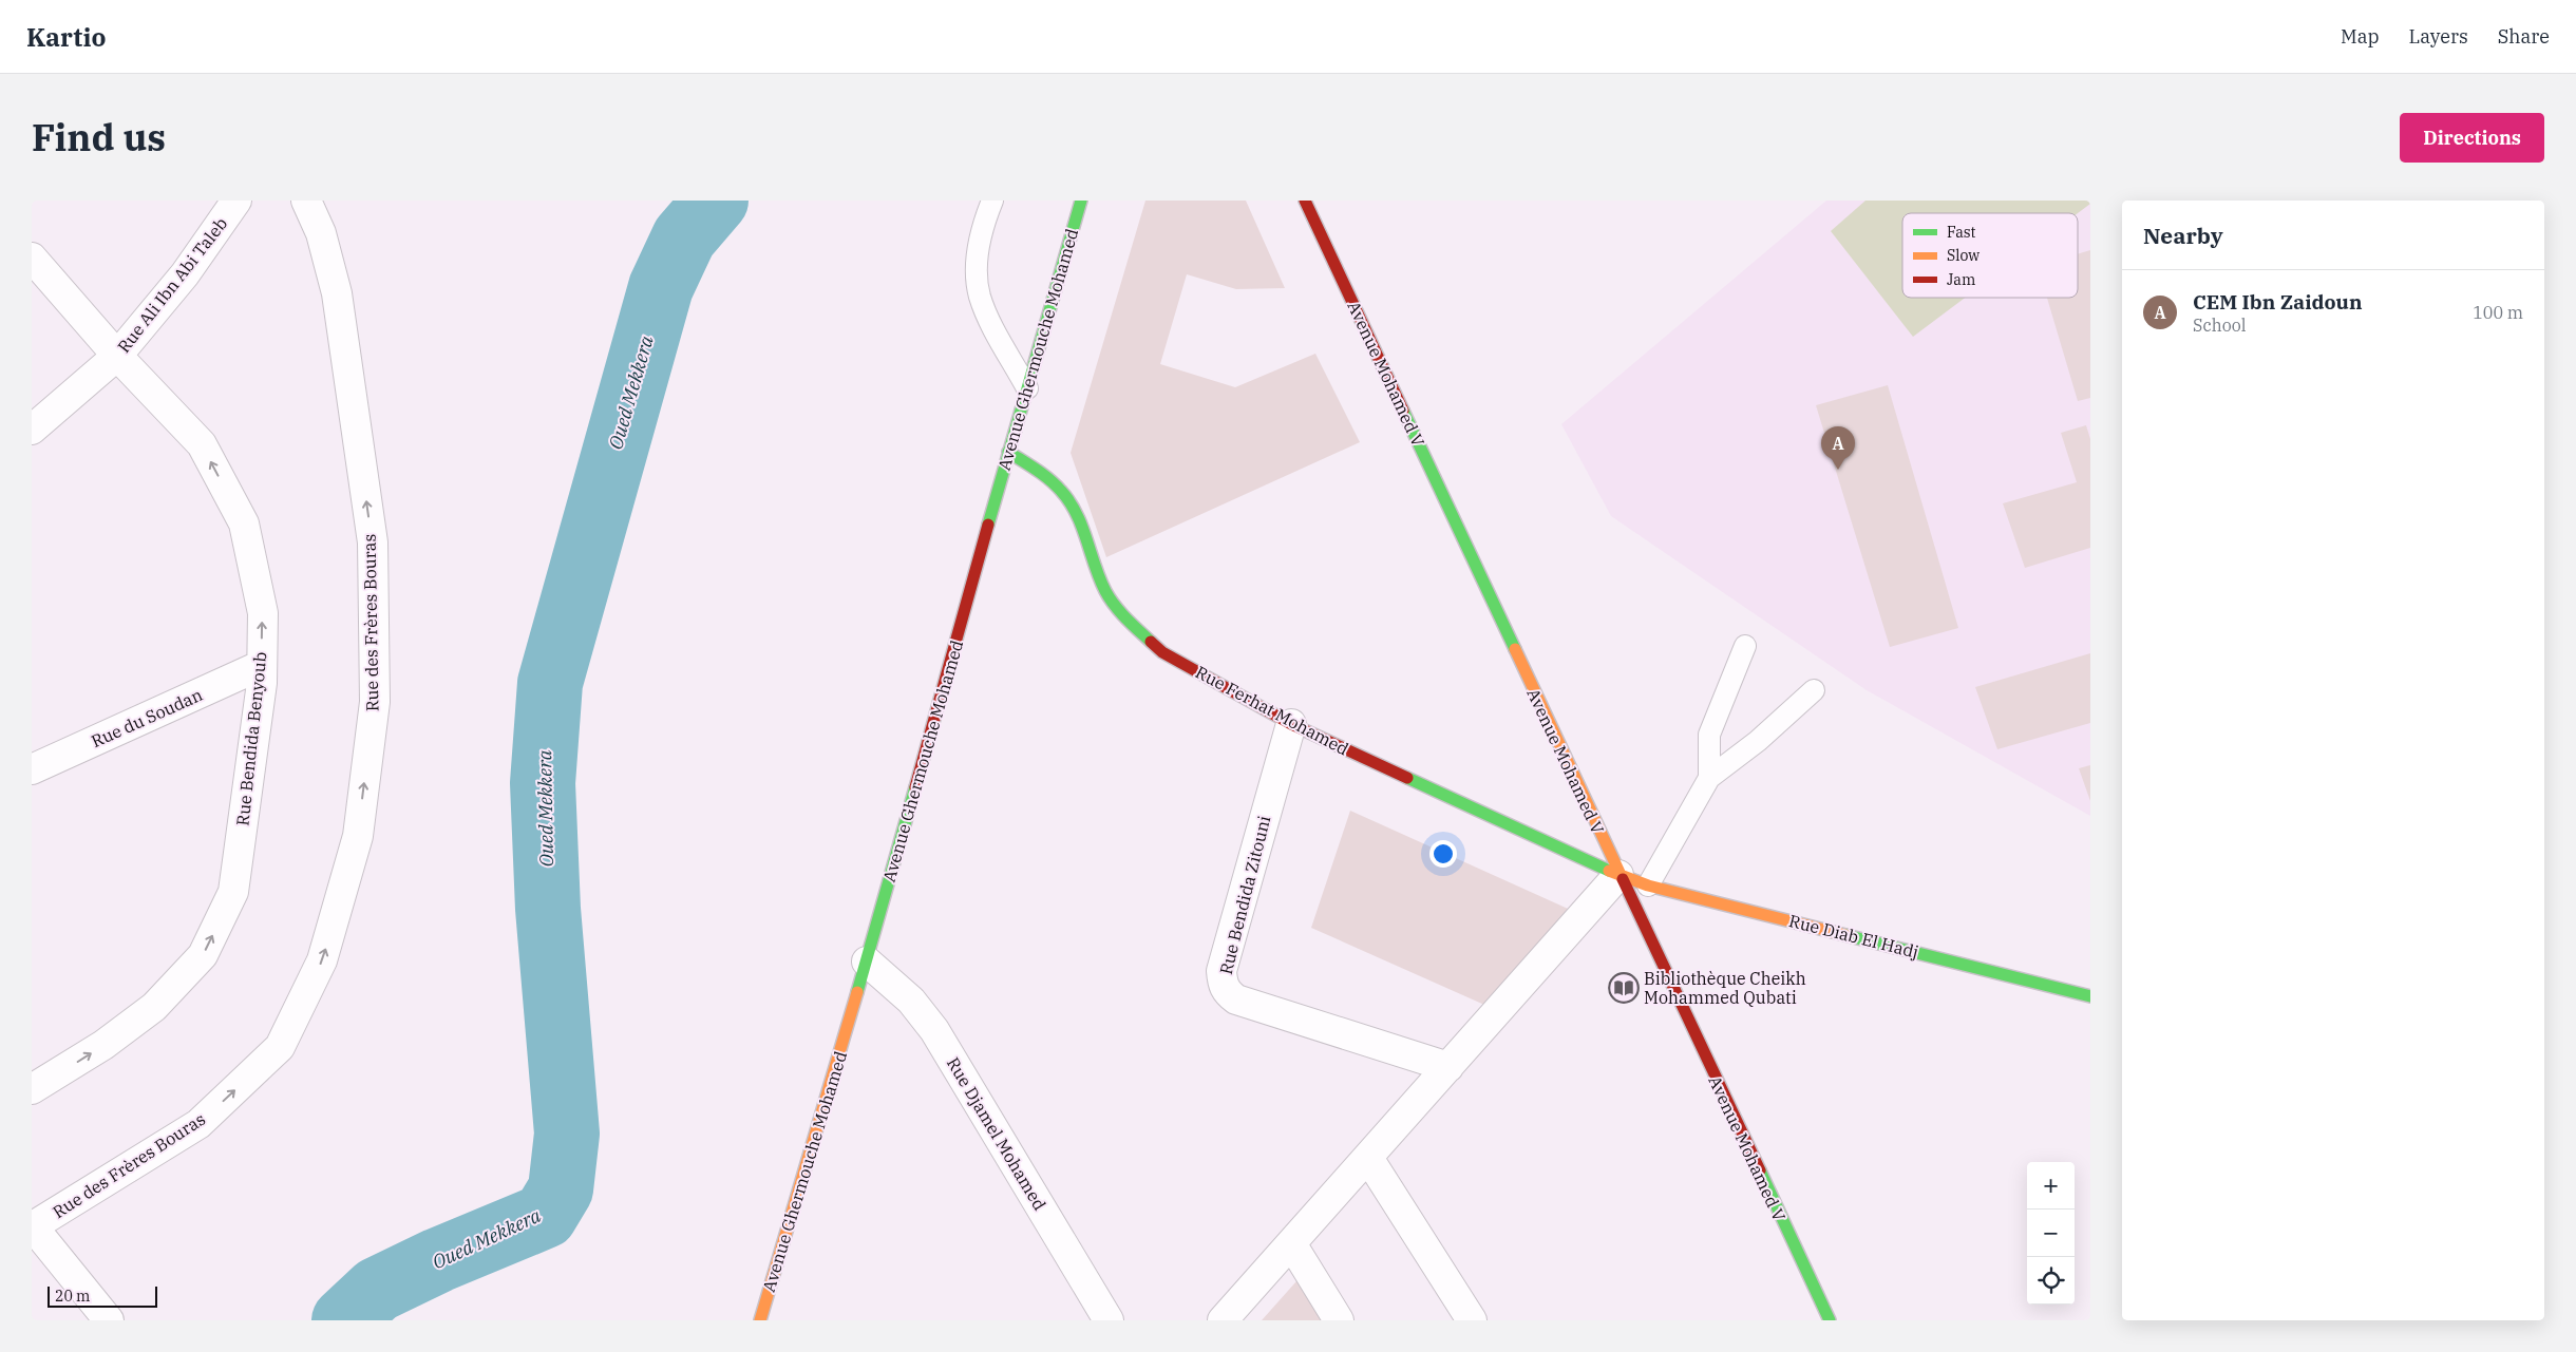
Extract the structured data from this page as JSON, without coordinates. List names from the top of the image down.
{
  "streets": {
    "main road": [
      "Avenue Ghermouche Mohamed",
      "Avenue Mohamed V",
      "Rue Ferhat Mohamed",
      "Rue Diab El Hadj"
    ],
    "street": [
      "Rue Ali Ibn Abi Taleb",
      "Rue des Frères Bouras",
      "Rue du Soudan",
      "Rue Bendida Benyoub",
      "Rue Bendida Zitouni",
      "Rue Djamel Mohamed"
    ]
  },
  "crossings": [
    ["Rue Ali Ibn Abi Taleb", "Rue Bendida Benyoub"],
    ["Avenue Ghermouche Mohamed", "Rue Ferhat Mohamed"],
    ["Avenue Ghermouche Mohamed", "Rue Djamel Mohamed"],
    ["Avenue Mohamed V", "Rue Ferhat Mohamed"],
    ["Avenue Mohamed V", "Rue Diab El Hadj"],
    ["Rue Ferhat Mohamed", "Rue Bendida Zitouni"],
    ["Rue Ferhat Mohamed", "Rue Diab El Hadj"],
    ["Rue du Soudan", "Rue Bendida Benyoub"]
  ],
  "one_way": ["Rue des Frères Bouras", "Rue Bendida Benyoub"],
  "water": ["Oued Mekkera"],
  "places": {
    "library": ["Bibliothèque Cheikh Mohammed Qubati"]
  },
  "legend": ["Fast", "Slow", "Jam"],
  "scale_bar": "20 m",
  "page": {
    "header": "Kartio",
    "nav": ["Map", "Layers", "Share"],
    "title": "Find us",
    "buttons": "Directions",
    "heading": "Nearby",
    "list": [
      {
        "mark": "A",
        "name": "CEM Ibn Zaidoun",
        "note": "School",
        "value": "100 m"
      }
    ],
    "pins": "A",
    "map_buttons": ["+", "−"],
    "scale": "20 m"
  }
}
